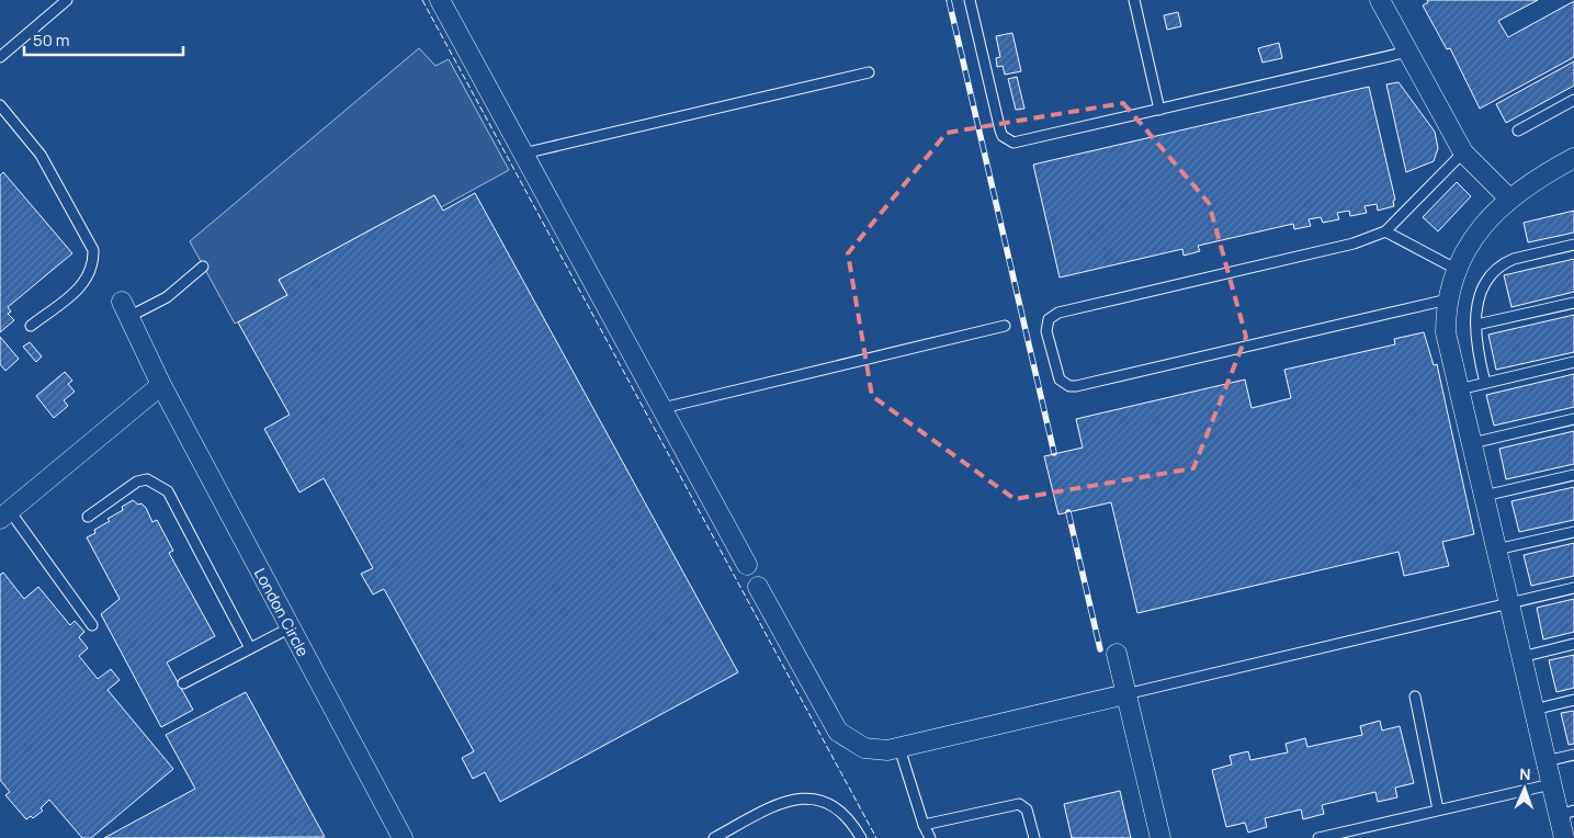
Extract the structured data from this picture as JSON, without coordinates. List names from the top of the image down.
{
  "streets": {
    "street": ["London Circle"]
  },
  "scale_bar": "50 m",
  "north": "top"
}
